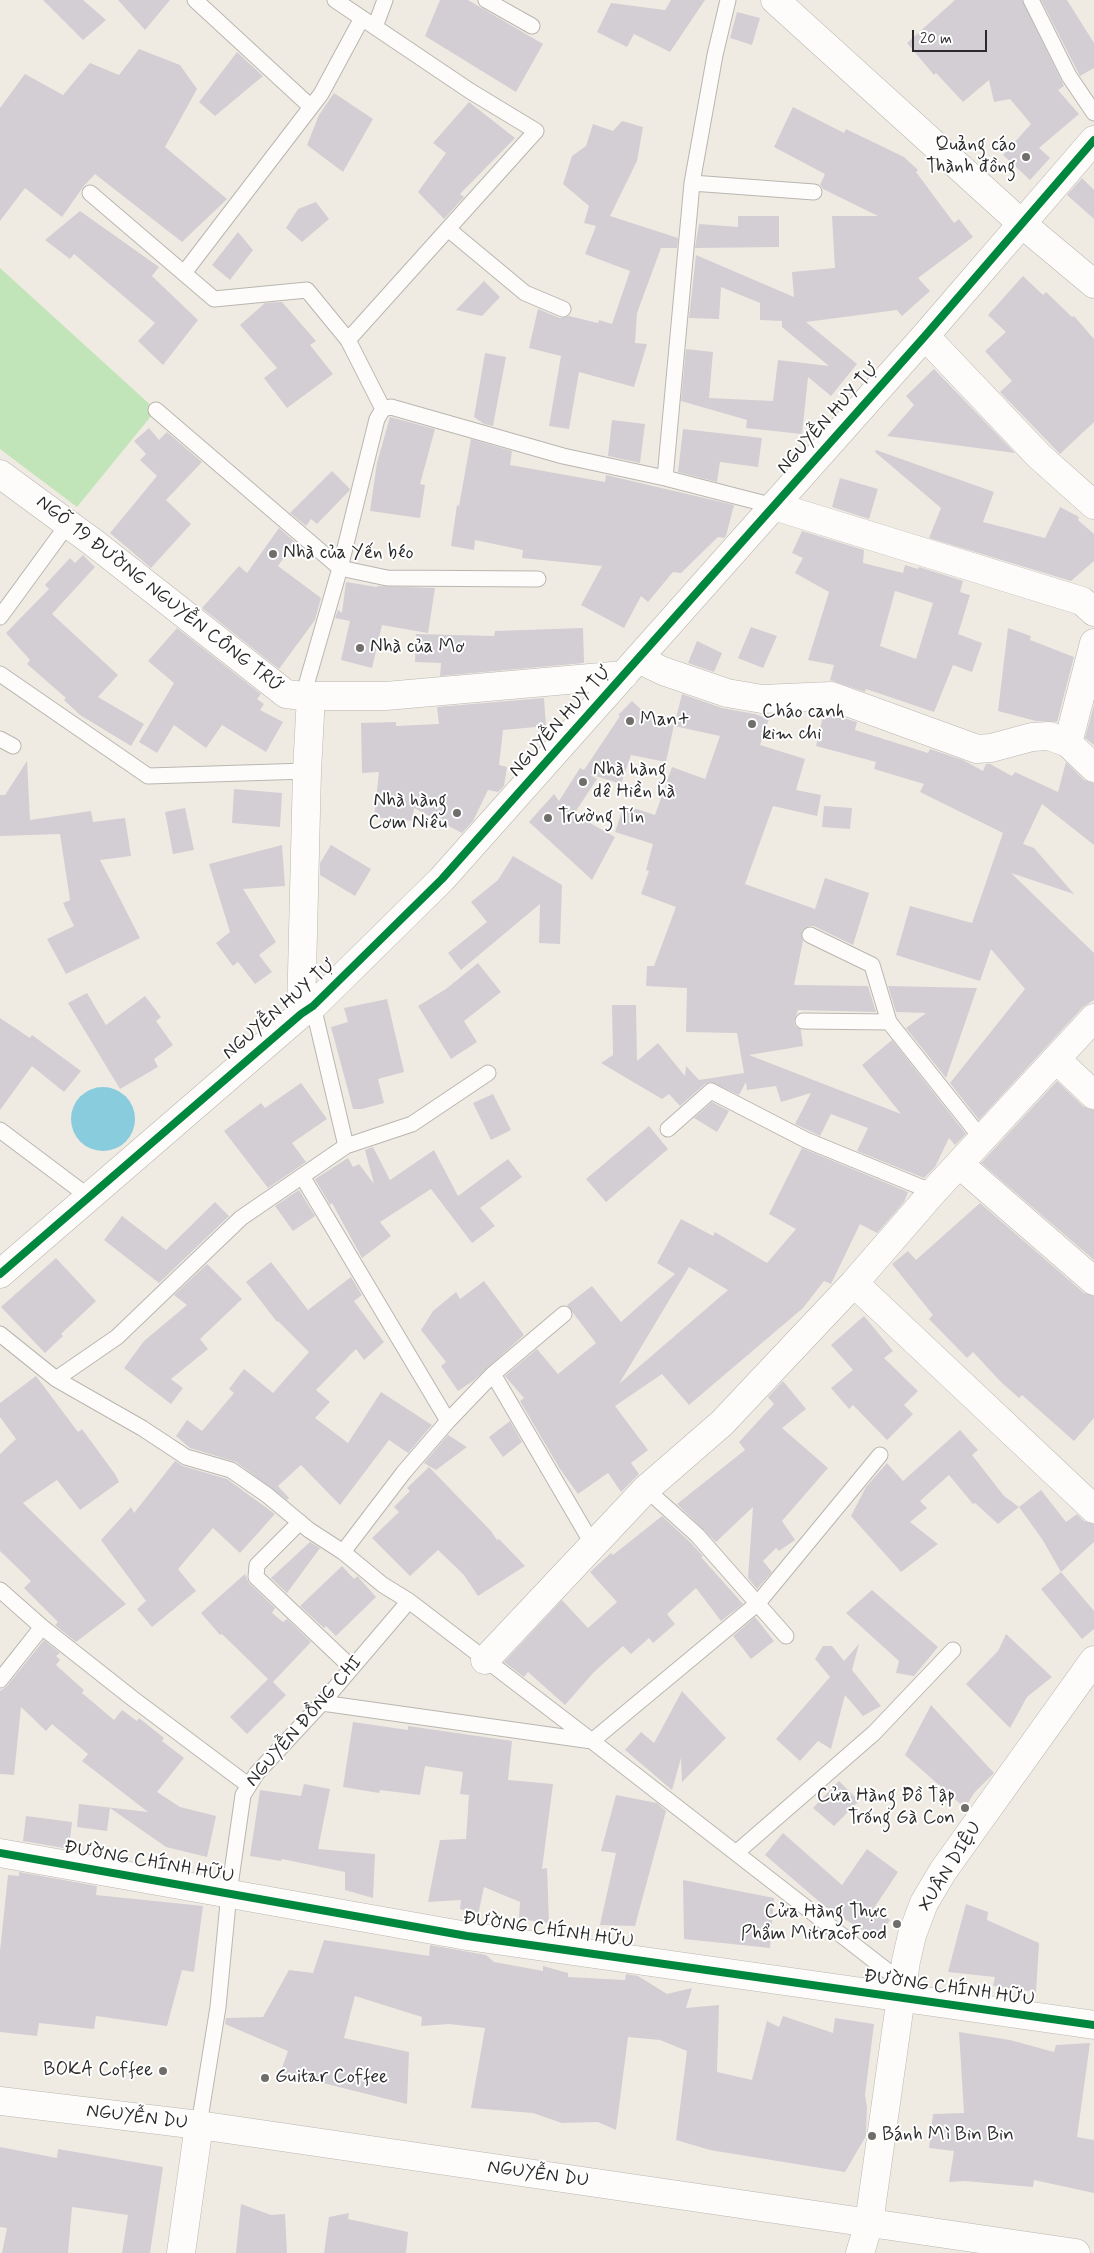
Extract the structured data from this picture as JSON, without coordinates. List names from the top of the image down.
{
  "streets": {
    "street": [
      "NGUYỄN HUY TỰ",
      "NGÕ 19 ĐƯỜNG NGUYỄN CÔNG TRỨ",
      "ĐƯỜNG CHÍNH HỮU",
      "XUÂN DIỆU",
      "NGUYỄN DU"
    ],
    "lane": ["NGUYỄN ĐỒNG CHI"]
  },
  "crossings": [
    ["NGUYỄN HUY TỰ", "NGÕ 19 ĐƯỜNG NGUYỄN CÔNG TRỨ"],
    ["NGUYỄN ĐỒNG CHI", "ĐƯỜNG CHÍNH HỮU"],
    ["NGUYỄN ĐỒNG CHI", "NGUYỄN DU"],
    ["ĐƯỜNG CHÍNH HỮU", "XUÂN DIỆU"],
    ["XUÂN DIỆU", "NGUYỄN DU"]
  ],
  "places": [
    "Quảng cáo Thành đồng",
    "Nhà của Yến béo",
    "Nhà của Mơ",
    "Man+",
    "Cháo canh kim chi",
    "Nhà hàng dê Hiền hà",
    "Nhà hàng Cơm Niêu",
    "Trường Tín",
    "Cửa Hàng Đồ Tập Trống Gà Con",
    "Cửa Hàng Thực Phẩm MitracoFood",
    "BOKA Coffee",
    "Guitar Coffee",
    "Bánh Mì Bin Bin"
  ],
  "scale_bar": "20 m"
}
